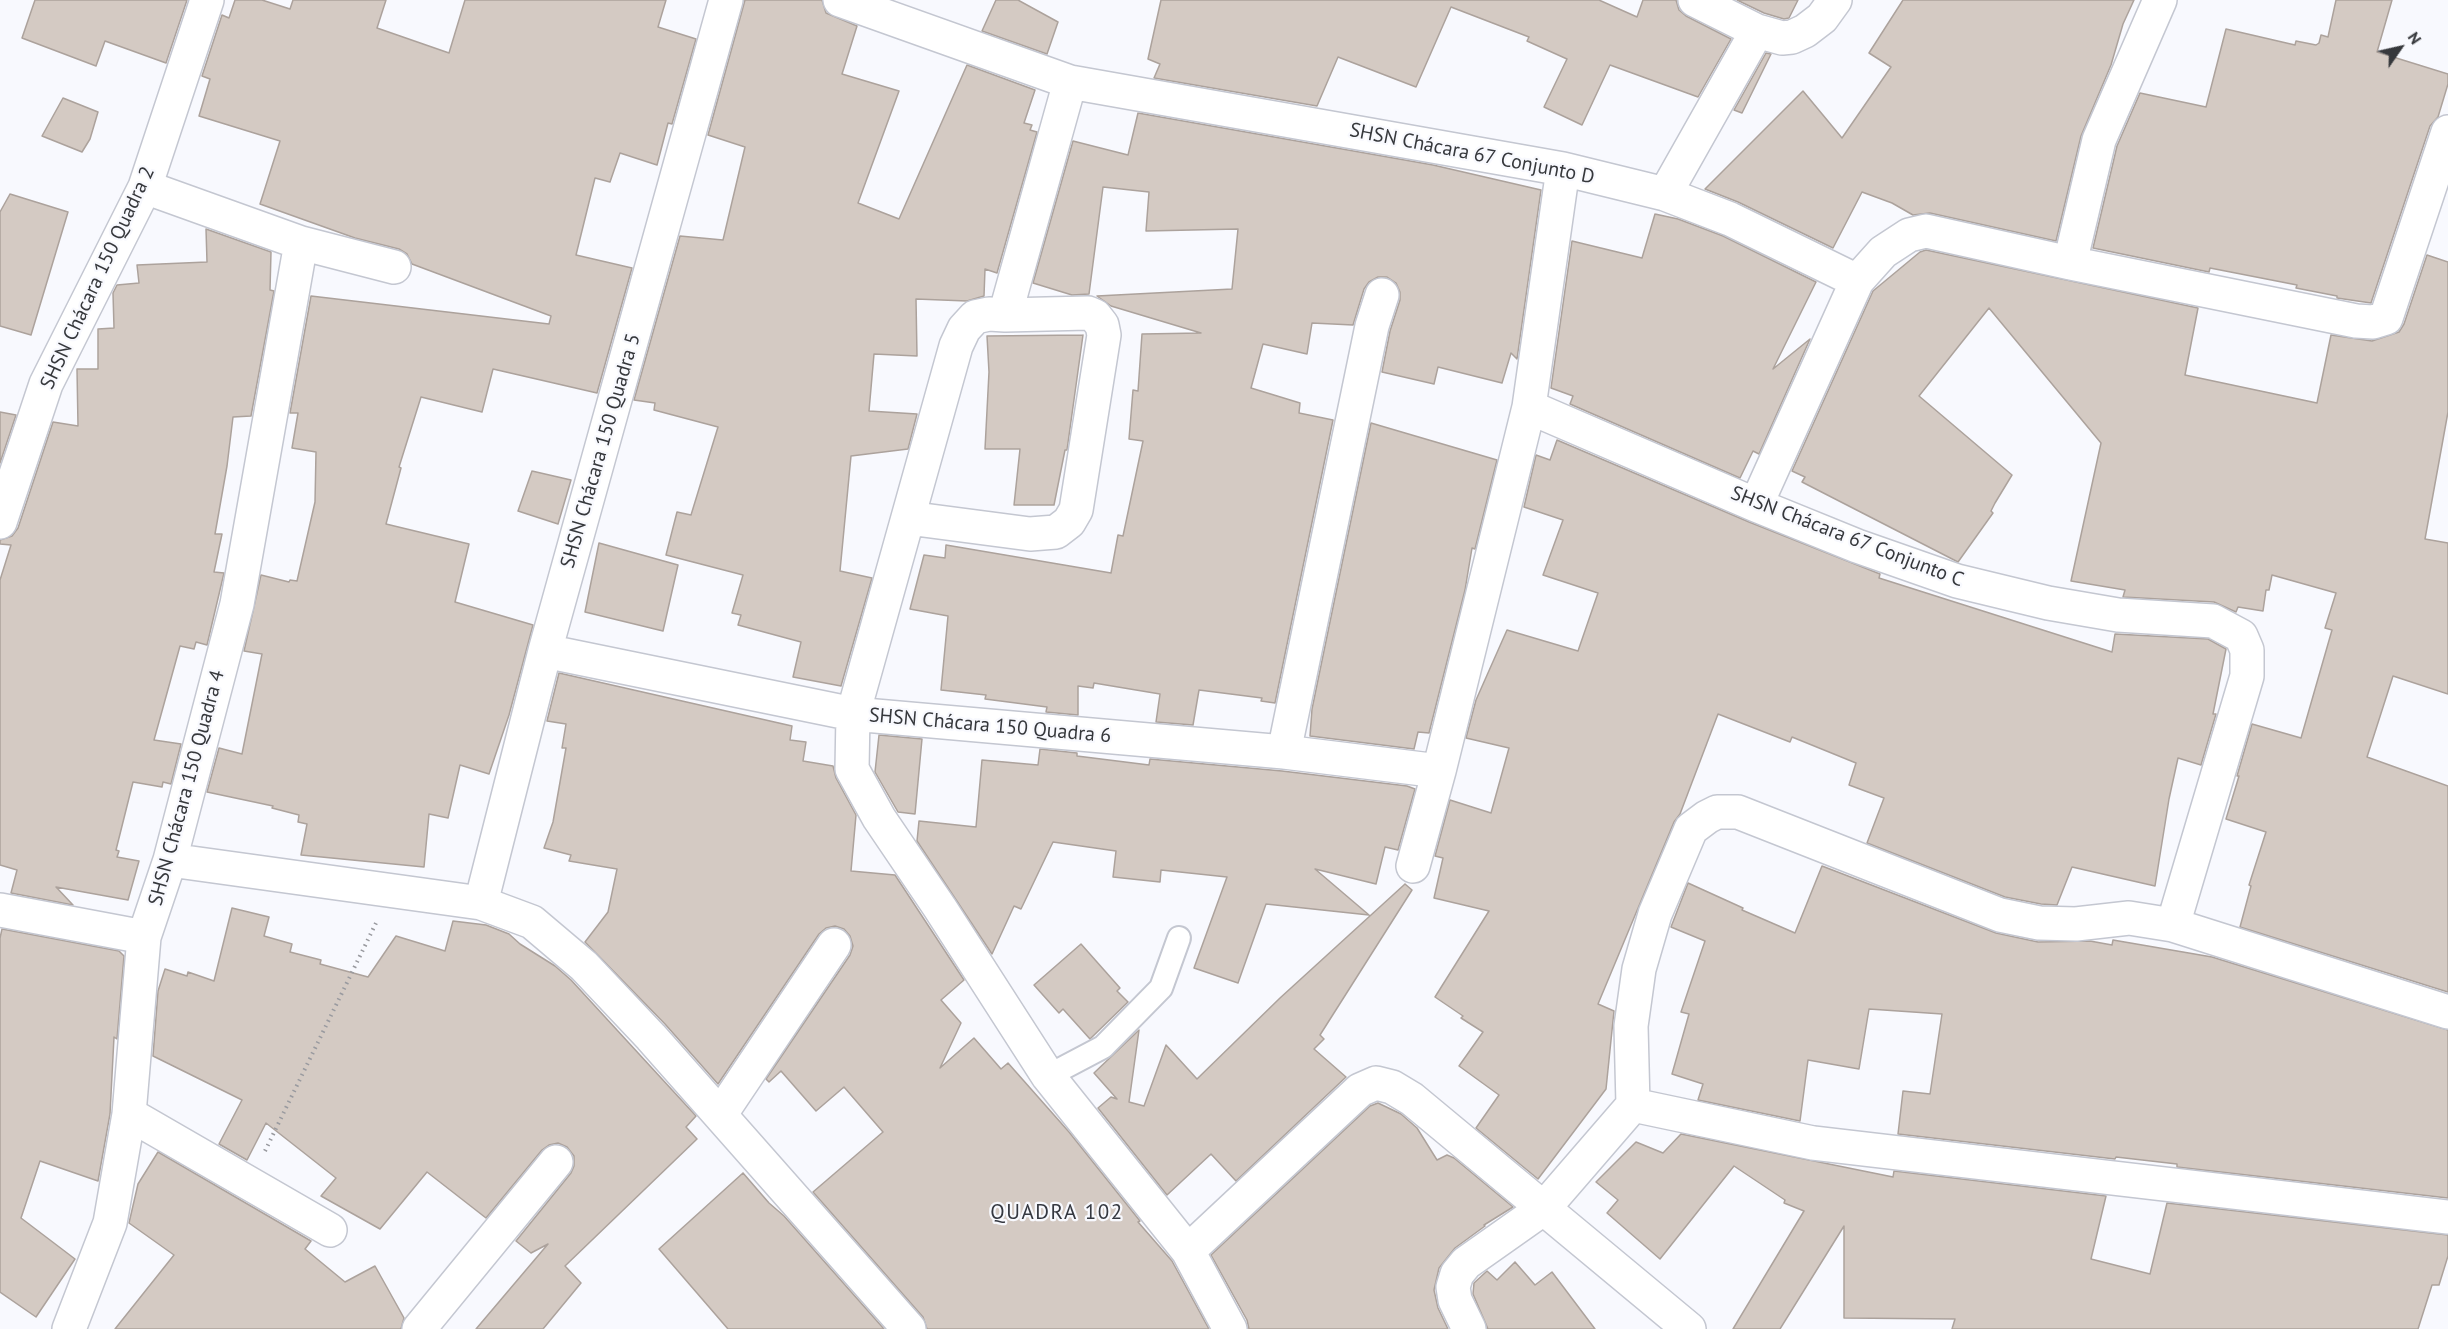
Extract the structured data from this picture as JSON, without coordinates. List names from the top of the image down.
{
  "streets": {
    "street": [
      "SHSN Chácara 67 Conjunto D",
      "SHSN Chácara 150 Quadra 2",
      "SHSN Chácara 150 Quadra 5",
      "SHSN Chácara 67 Conjunto C",
      "SHSN Chácara 150 Quadra 6",
      "SHSN Chácara 150 Quadra 4"
    ]
  },
  "crossings": [
    ["SHSN Chácara 150 Quadra 5", "SHSN Chácara 150 Quadra 6"]
  ],
  "districts": ["QUADRA 102"],
  "north": "top right"
}
